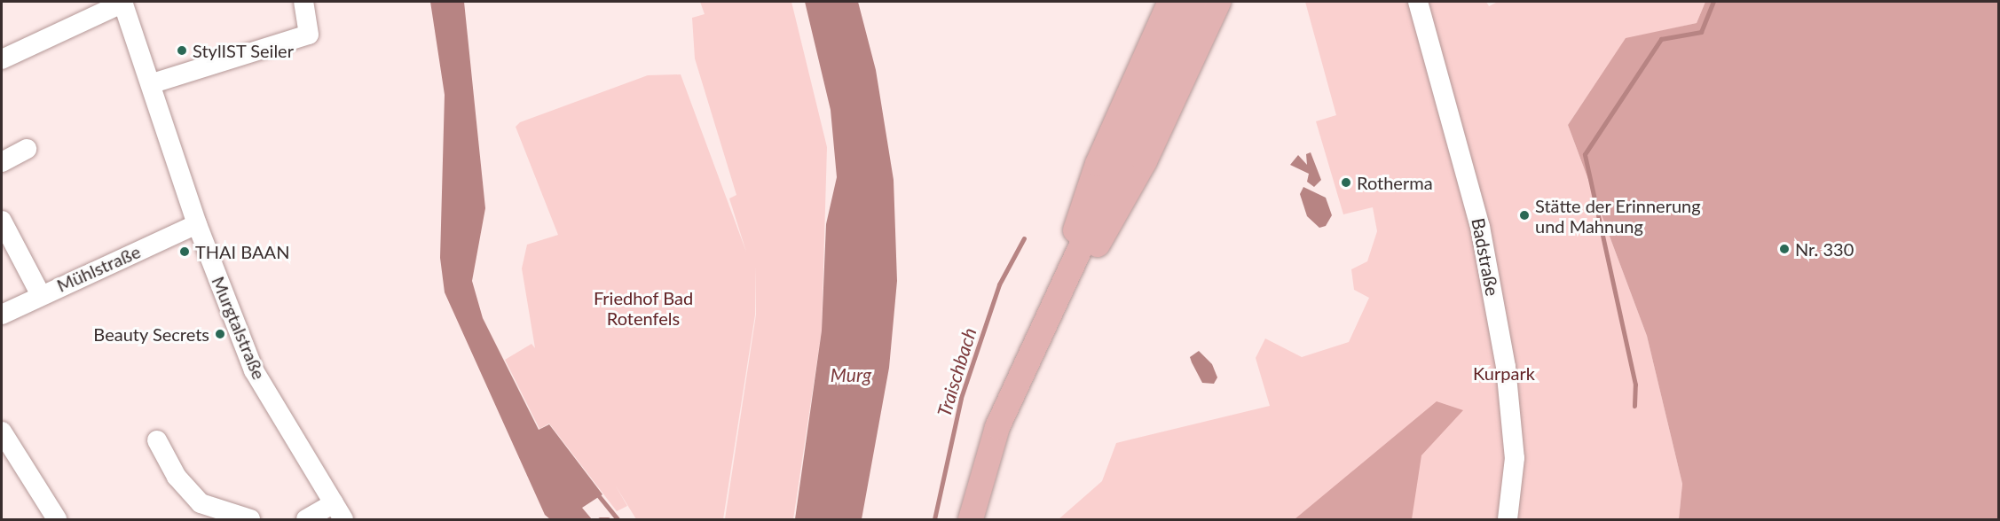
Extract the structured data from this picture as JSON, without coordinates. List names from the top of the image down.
{
  "streets": {
    "street": ["Badstraße", "Mühlstraße", "Murgtalstraße"]
  },
  "crossings": [
    ["Mühlstraße", "Murgtalstraße"]
  ],
  "water": ["Traischbach", "Murg"],
  "parks": ["Friedhof Bad Rotenfels", "Kurpark"],
  "places": [
    "StylIST Seiler",
    "Rotherma",
    "Stätte der Erinnerung und Mahnung",
    "Nr. 330",
    "THAI BAAN",
    "Beauty Secrets"
  ]
}
